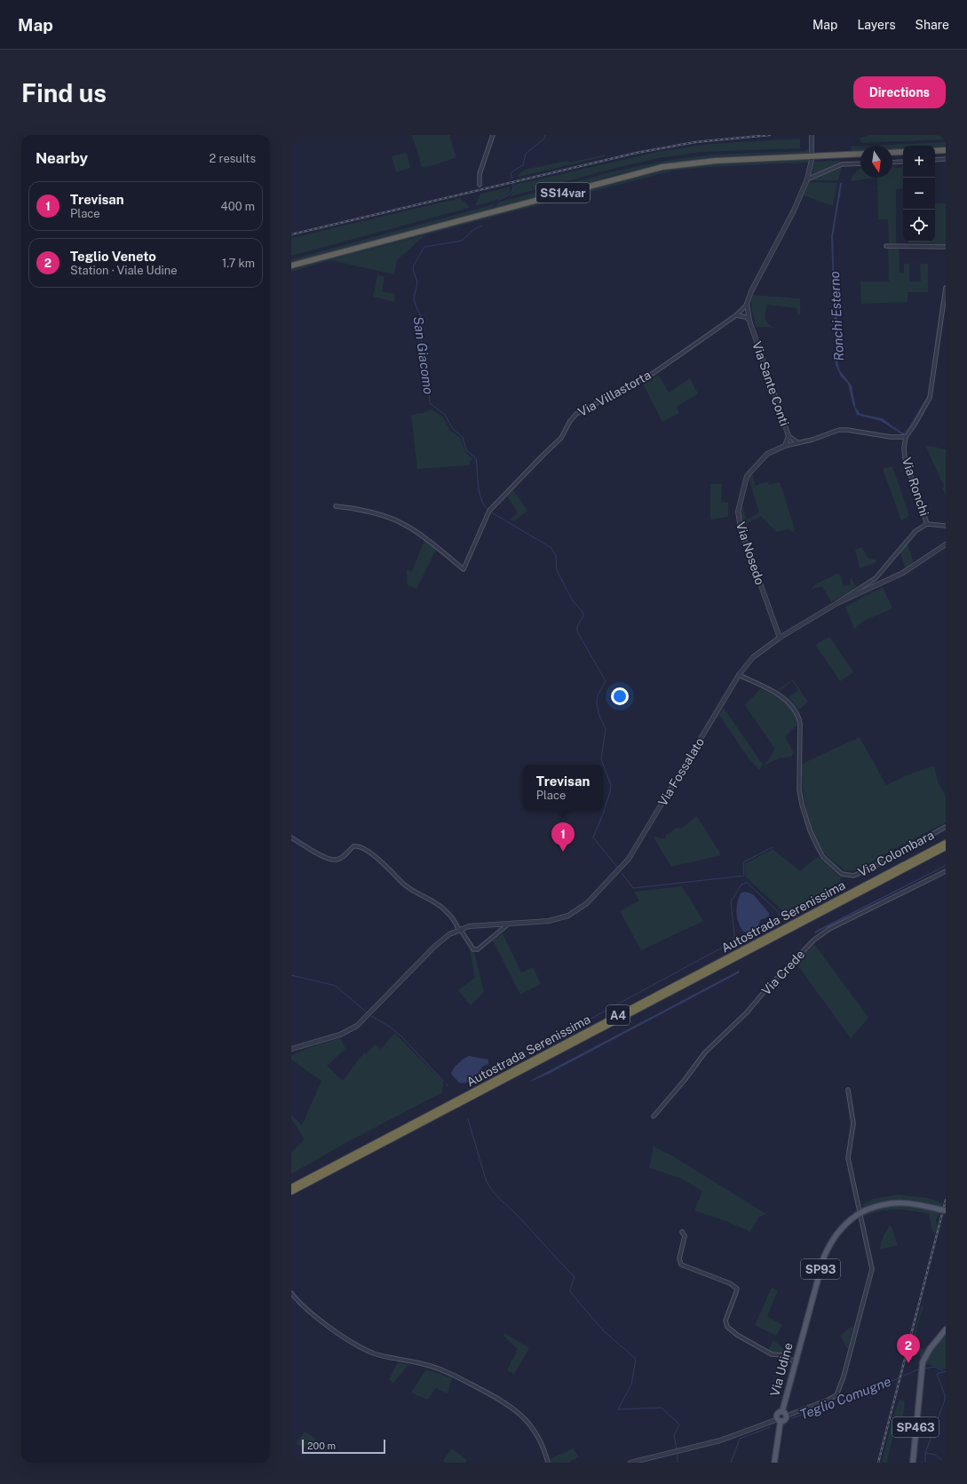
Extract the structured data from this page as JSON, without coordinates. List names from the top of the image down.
{
  "streets": {
    "highway": ["SS14var", "Autostrada Serenissima", "A4"],
    "main road": ["SP93", "Via Udine", "SP463"],
    "street": [
      "Via Sante Conti",
      "Via Villastorta",
      "Via Ronchi",
      "Via Nosedo",
      "Via Fossalato",
      "Via Colombara",
      "Via Crede"
    ]
  },
  "crossings": [
    ["Via Sante Conti", "Via Villastorta"],
    ["Via Sante Conti", "Via Nosedo"],
    ["Via Ronchi", "Via Nosedo"],
    ["Via Nosedo", "Via Fossalato"],
    ["Via Fossalato", "Via Colombara"]
  ],
  "water": ["Ronchi Esterno", "San Giacomo", "Teglio Comugne"],
  "scale_bar": "200 m",
  "north": "bottom",
  "page": {
    "header": "Map",
    "nav": ["Map", "Layers", "Share"],
    "buttons": "Directions",
    "title": "Find us",
    "heading": ["Nearby", "2 results"],
    "map_buttons": ["+", "−"],
    "list": [
      {
        "mark": "1",
        "name": "Trevisan",
        "note": "Place",
        "value": "400 m"
      },
      {
        "mark": "2",
        "name": "Teglio Veneto",
        "note": "Station · Viale Udine",
        "value": "1.7 km"
      }
    ],
    "popup": ["Trevisan", "Place"],
    "pins": ["1", "2"],
    "scale": "200 m"
  }
}
